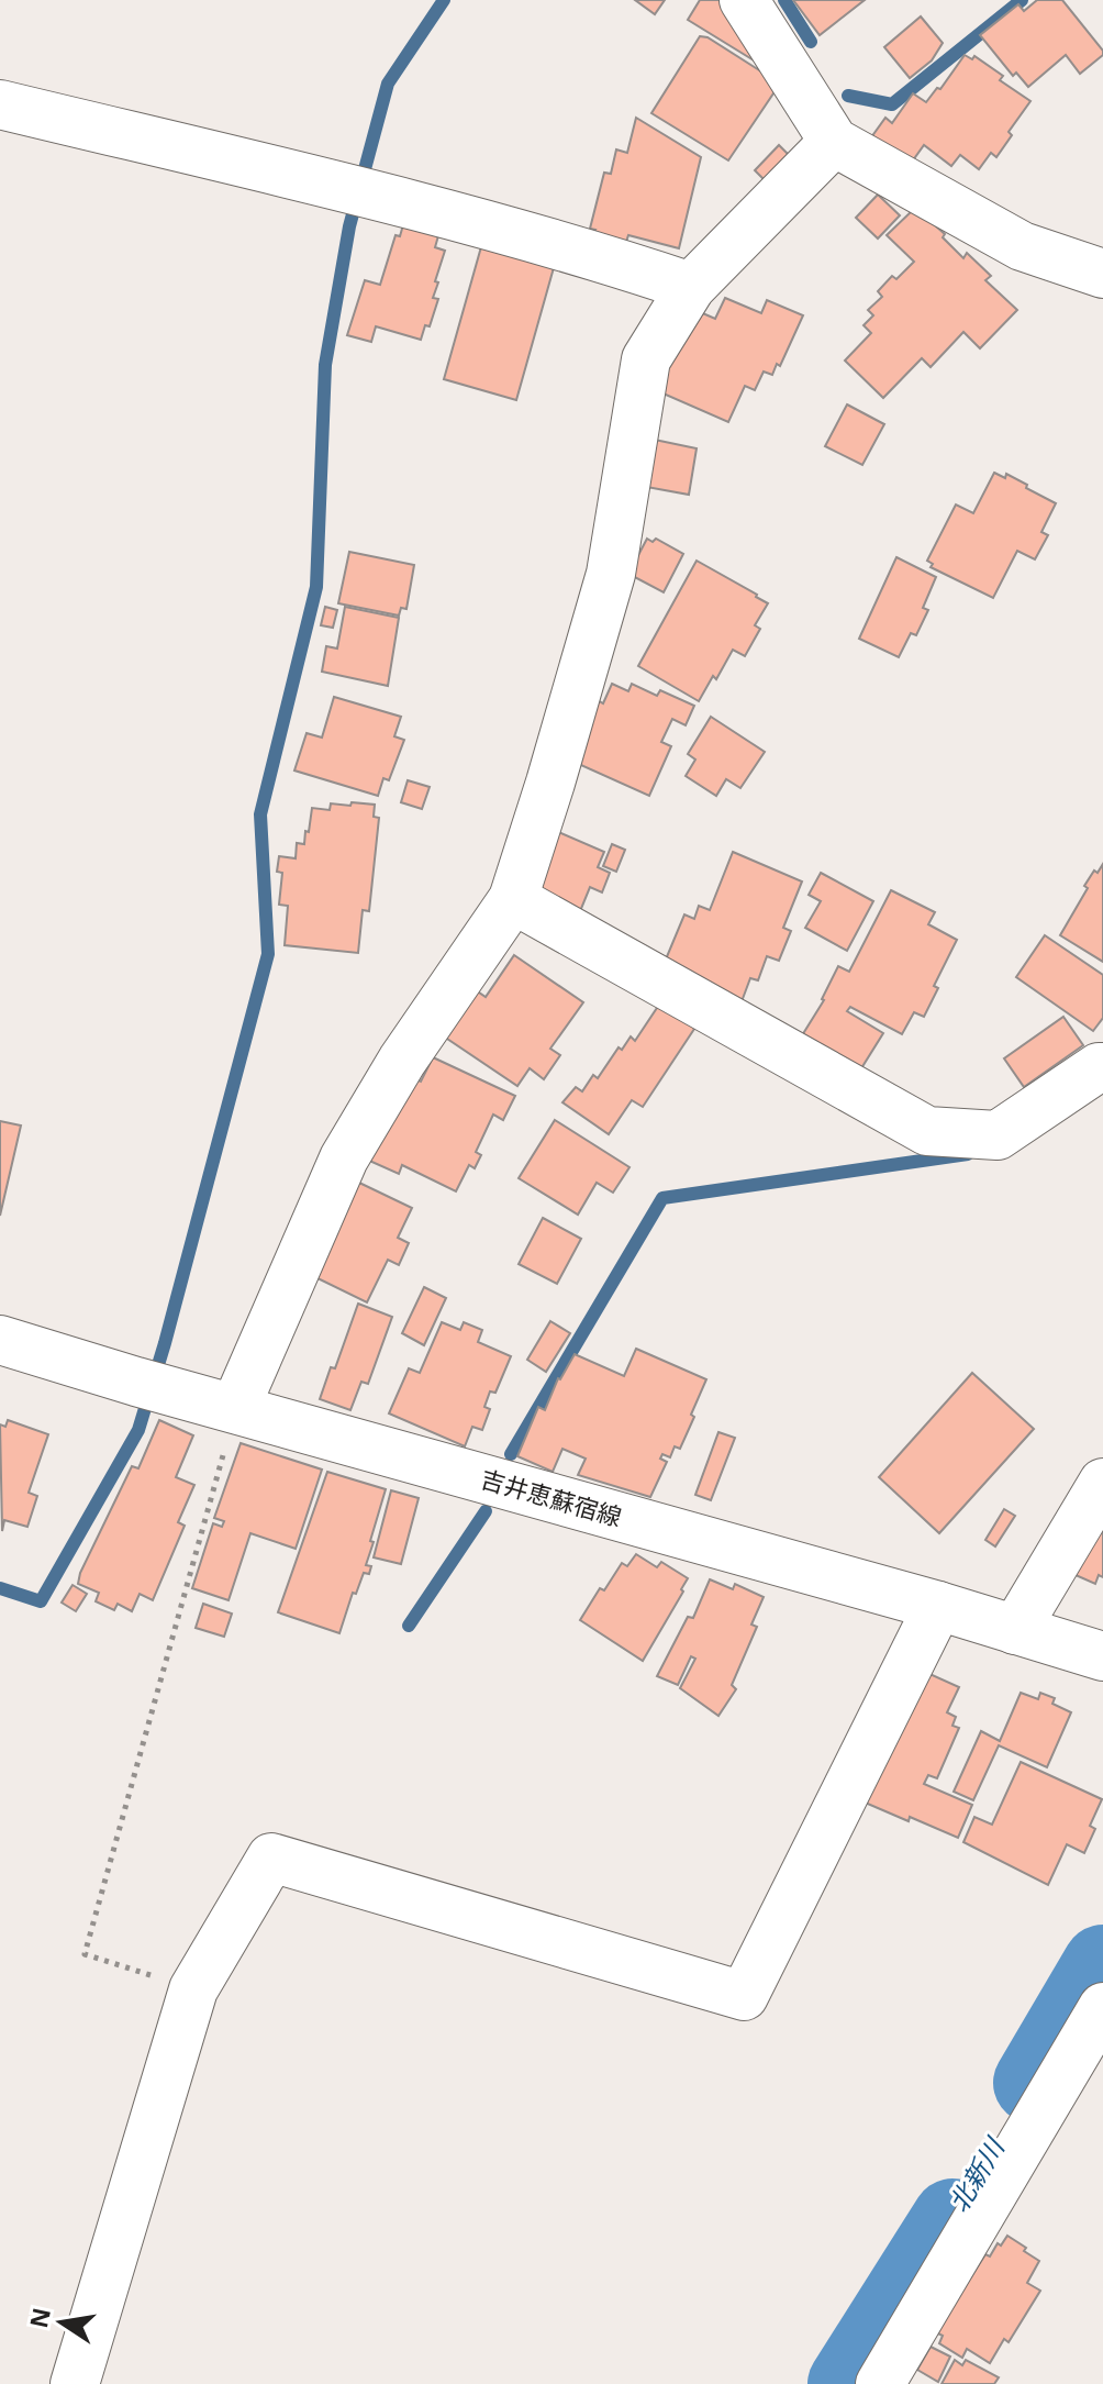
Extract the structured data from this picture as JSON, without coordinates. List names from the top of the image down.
{
  "streets": {
    "street": ["吉井恵蘇宿線"]
  },
  "water": ["北新川"],
  "north": "left"
}
